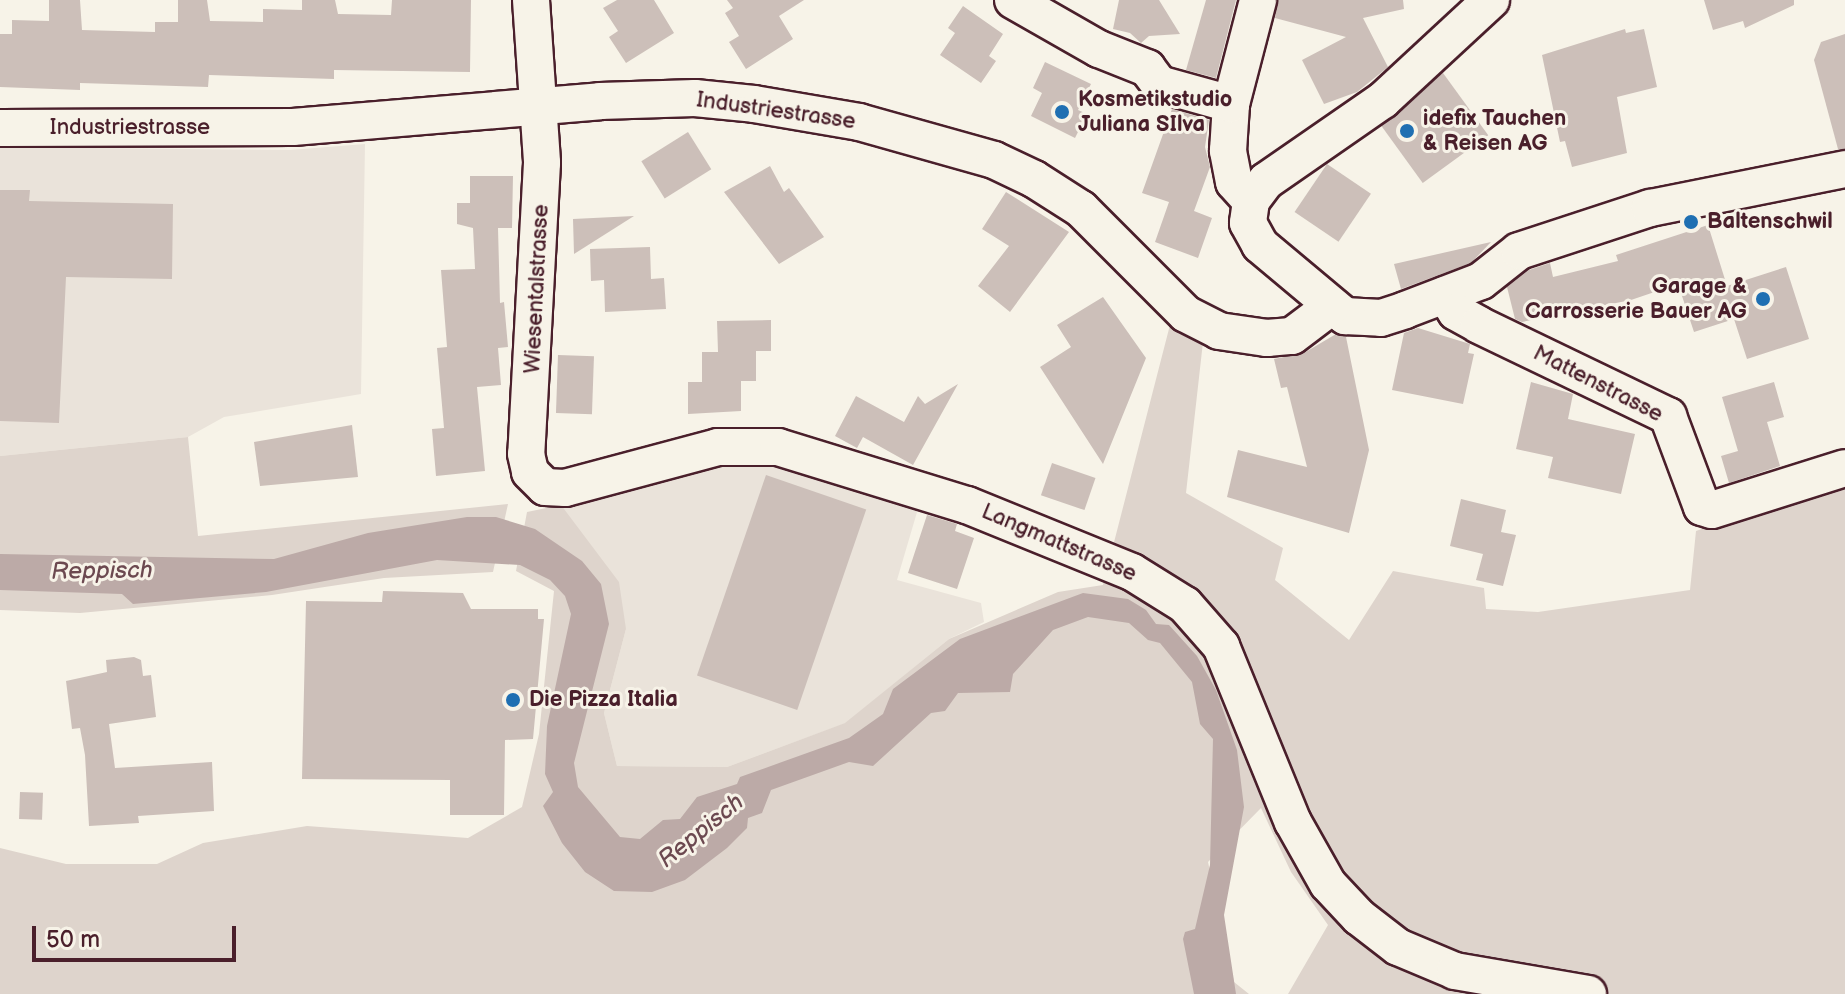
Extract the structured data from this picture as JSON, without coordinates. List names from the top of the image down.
{
  "streets": {
    "street": [
      "Industriestrasse",
      "Wiesentalstrasse",
      "Mattenstrasse",
      "Langmattstrasse"
    ]
  },
  "crossings": [
    ["Industriestrasse", "Wiesentalstrasse"],
    ["Wiesentalstrasse", "Langmattstrasse"]
  ],
  "water": ["Reppisch"],
  "places": [
    "Kosmetikstudio Juliana SIlva",
    "idefix Tauchen & Reisen AG",
    "Baltenschwil",
    "Garage & Carrosserie Bauer AG",
    "Die Pizza Italia"
  ],
  "scale_bar": "50 m"
}
